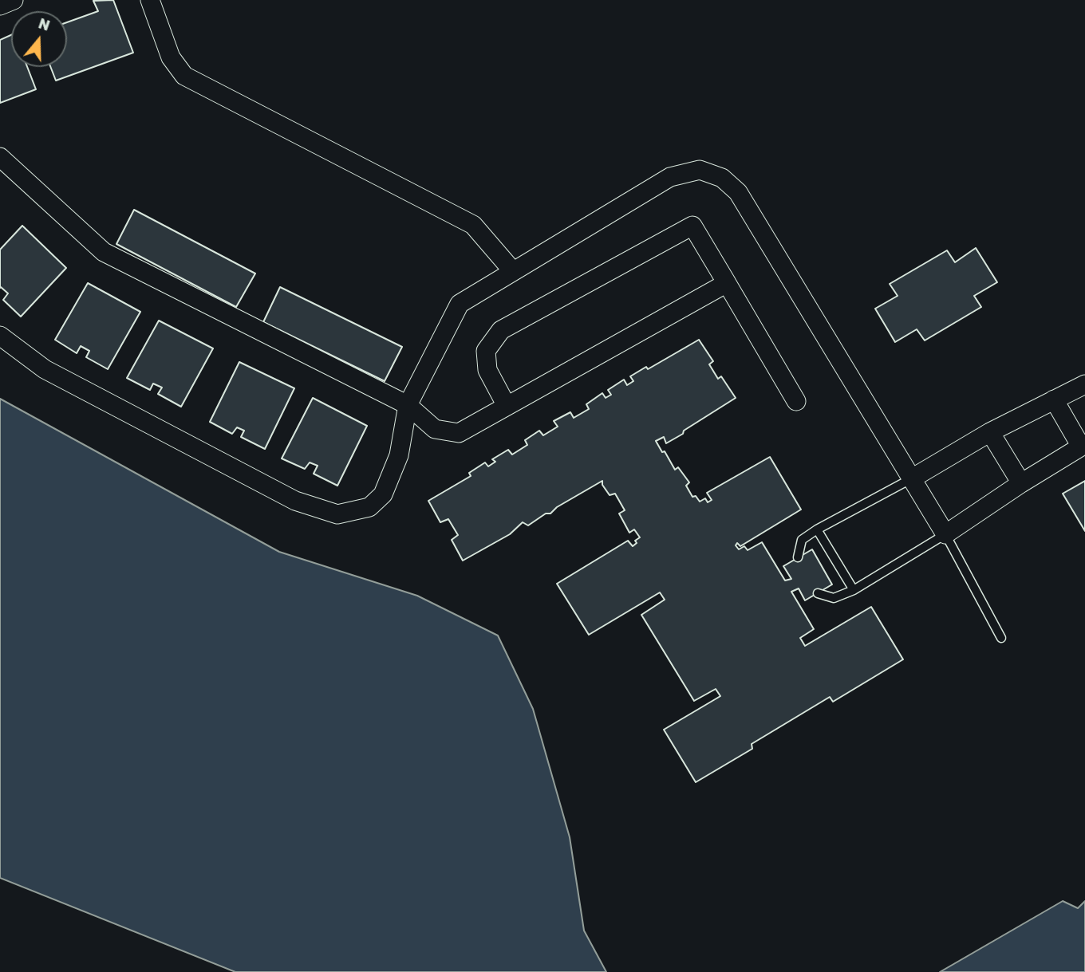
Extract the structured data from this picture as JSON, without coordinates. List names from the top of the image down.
{
  "north": "top"
}
